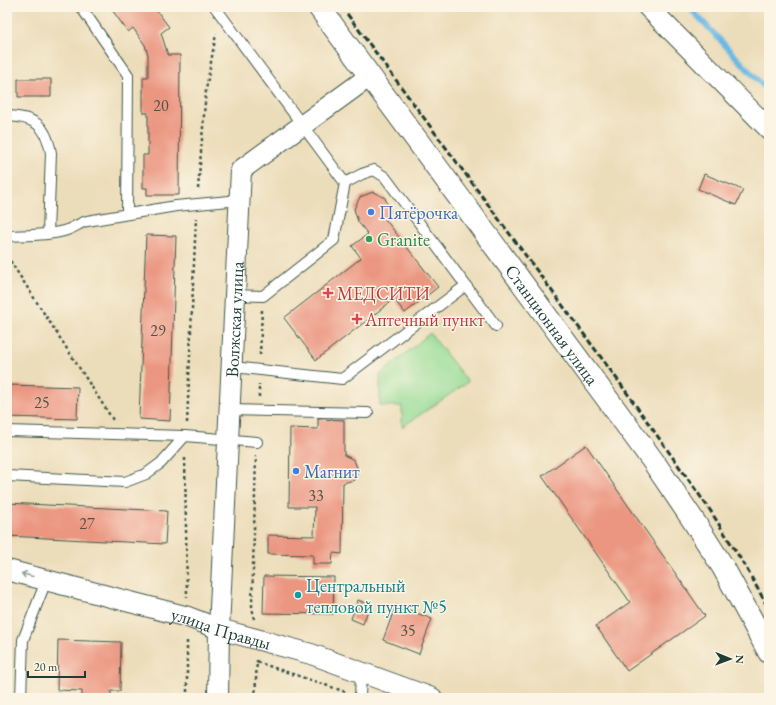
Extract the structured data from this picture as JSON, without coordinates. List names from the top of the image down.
{
  "streets": {
    "main road": ["Станционная улица"],
    "street": ["Волжская улица", "улица Правды"]
  },
  "crossings": [
    ["Волжская улица", "Станционная улица"],
    ["Волжская улица", "улица Правды"]
  ],
  "places": {
    "other": [
      "Пятёрочка",
      "Granite",
      "Магнит",
      "Центральный тепловой пункт №5"
    ],
    "health": ["МЕДСИТИ", "Аптечный пункт"]
  },
  "house_numbers": [
    "20",
    "29",
    "25",
    "33",
    "27",
    "35"
  ],
  "scale_bar": "20 m",
  "north": "right"
}
